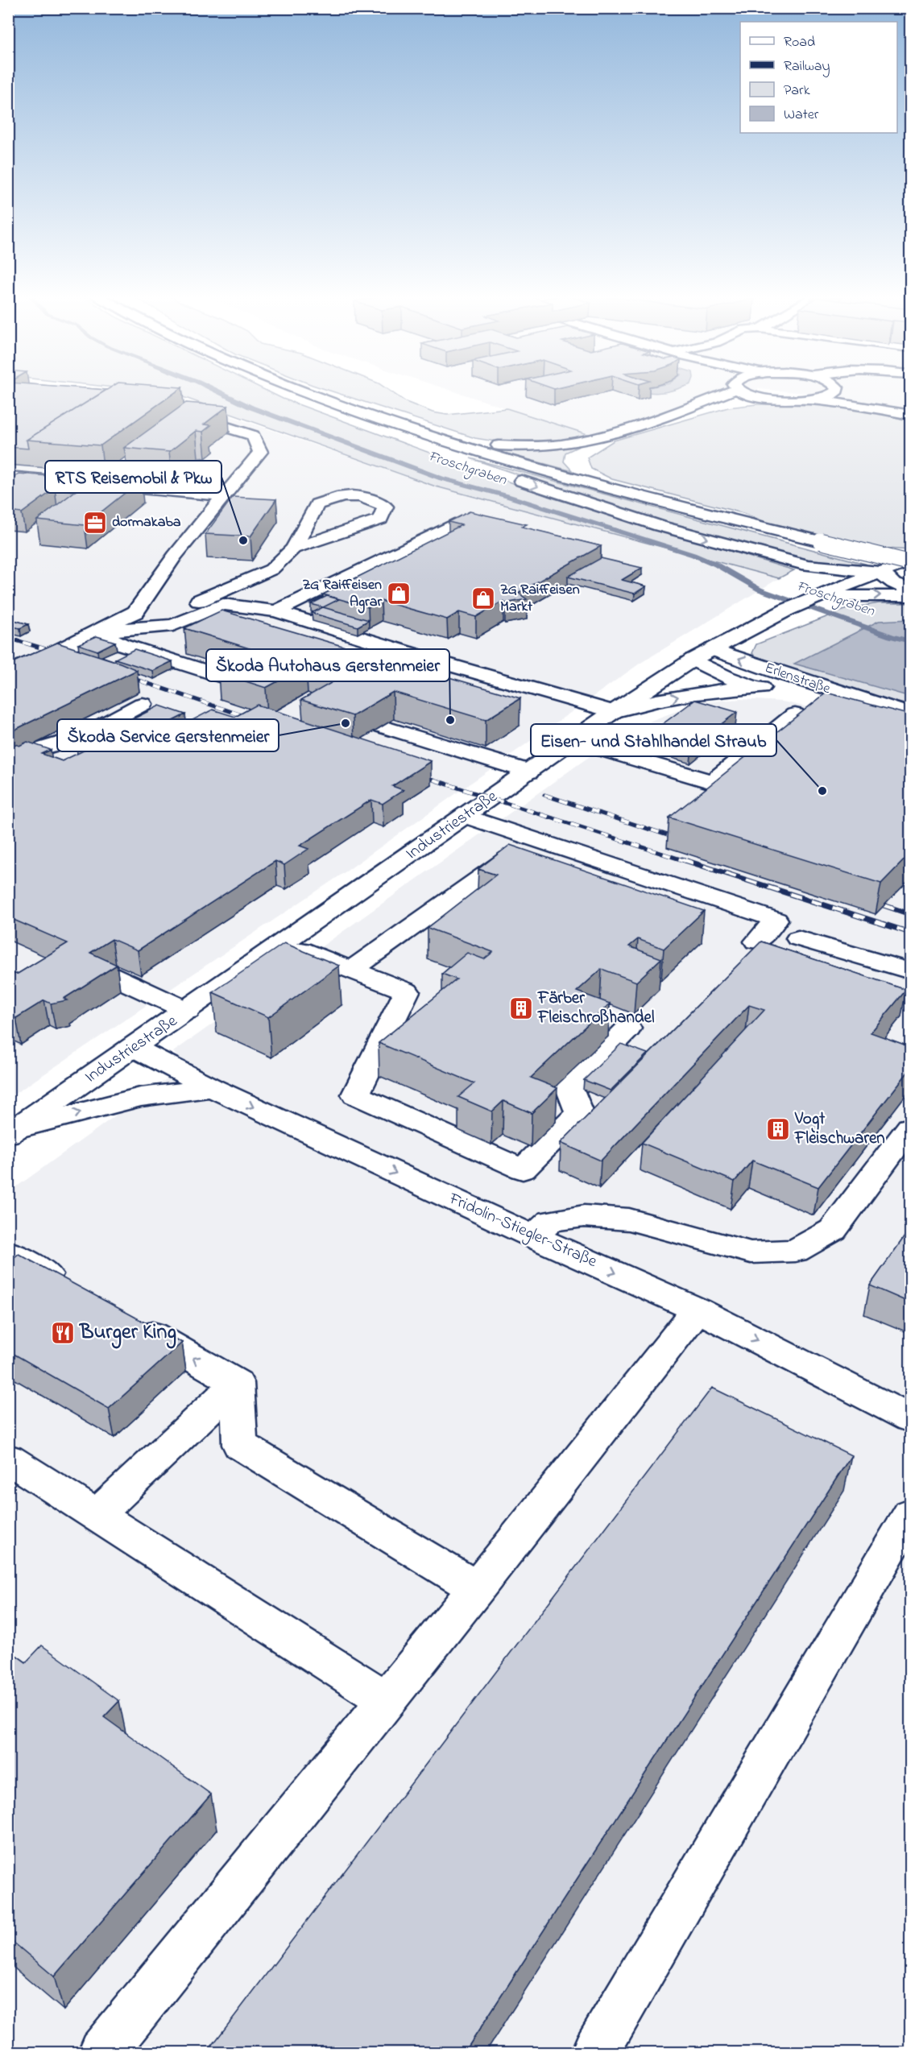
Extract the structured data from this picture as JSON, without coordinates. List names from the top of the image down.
{
  "streets": {
    "main road": ["Erlenstraße", "Industriestraße", "Fridolin-Stiegler-Straße"]
  },
  "crossings": [
    ["Erlenstraße", "Industriestraße"],
    ["Industriestraße", "Fridolin-Stiegler-Straße"]
  ],
  "one_way": ["Fridolin-Stiegler-Straße"],
  "water": ["Froschgraben"],
  "places": {
    "office": ["dormakaba"],
    "other": [
      "RTS Reisemobil & Pkw",
      "Škoda Autohaus Gerstenmeier",
      "Škoda Service Gerstenmeier",
      "Eisen- und Stahlhandel Straub"
    ],
    "shop": ["ZG Raiffeisen Agrar", "ZG Raiffeisen Markt"],
    "building": ["Färber Fleischroßhandel", "Vogt Fleischwaren"],
    "restaurant": ["Burger King"]
  },
  "legend": [
    "Road",
    "Railway",
    "Park",
    "Water"
  ]
}
